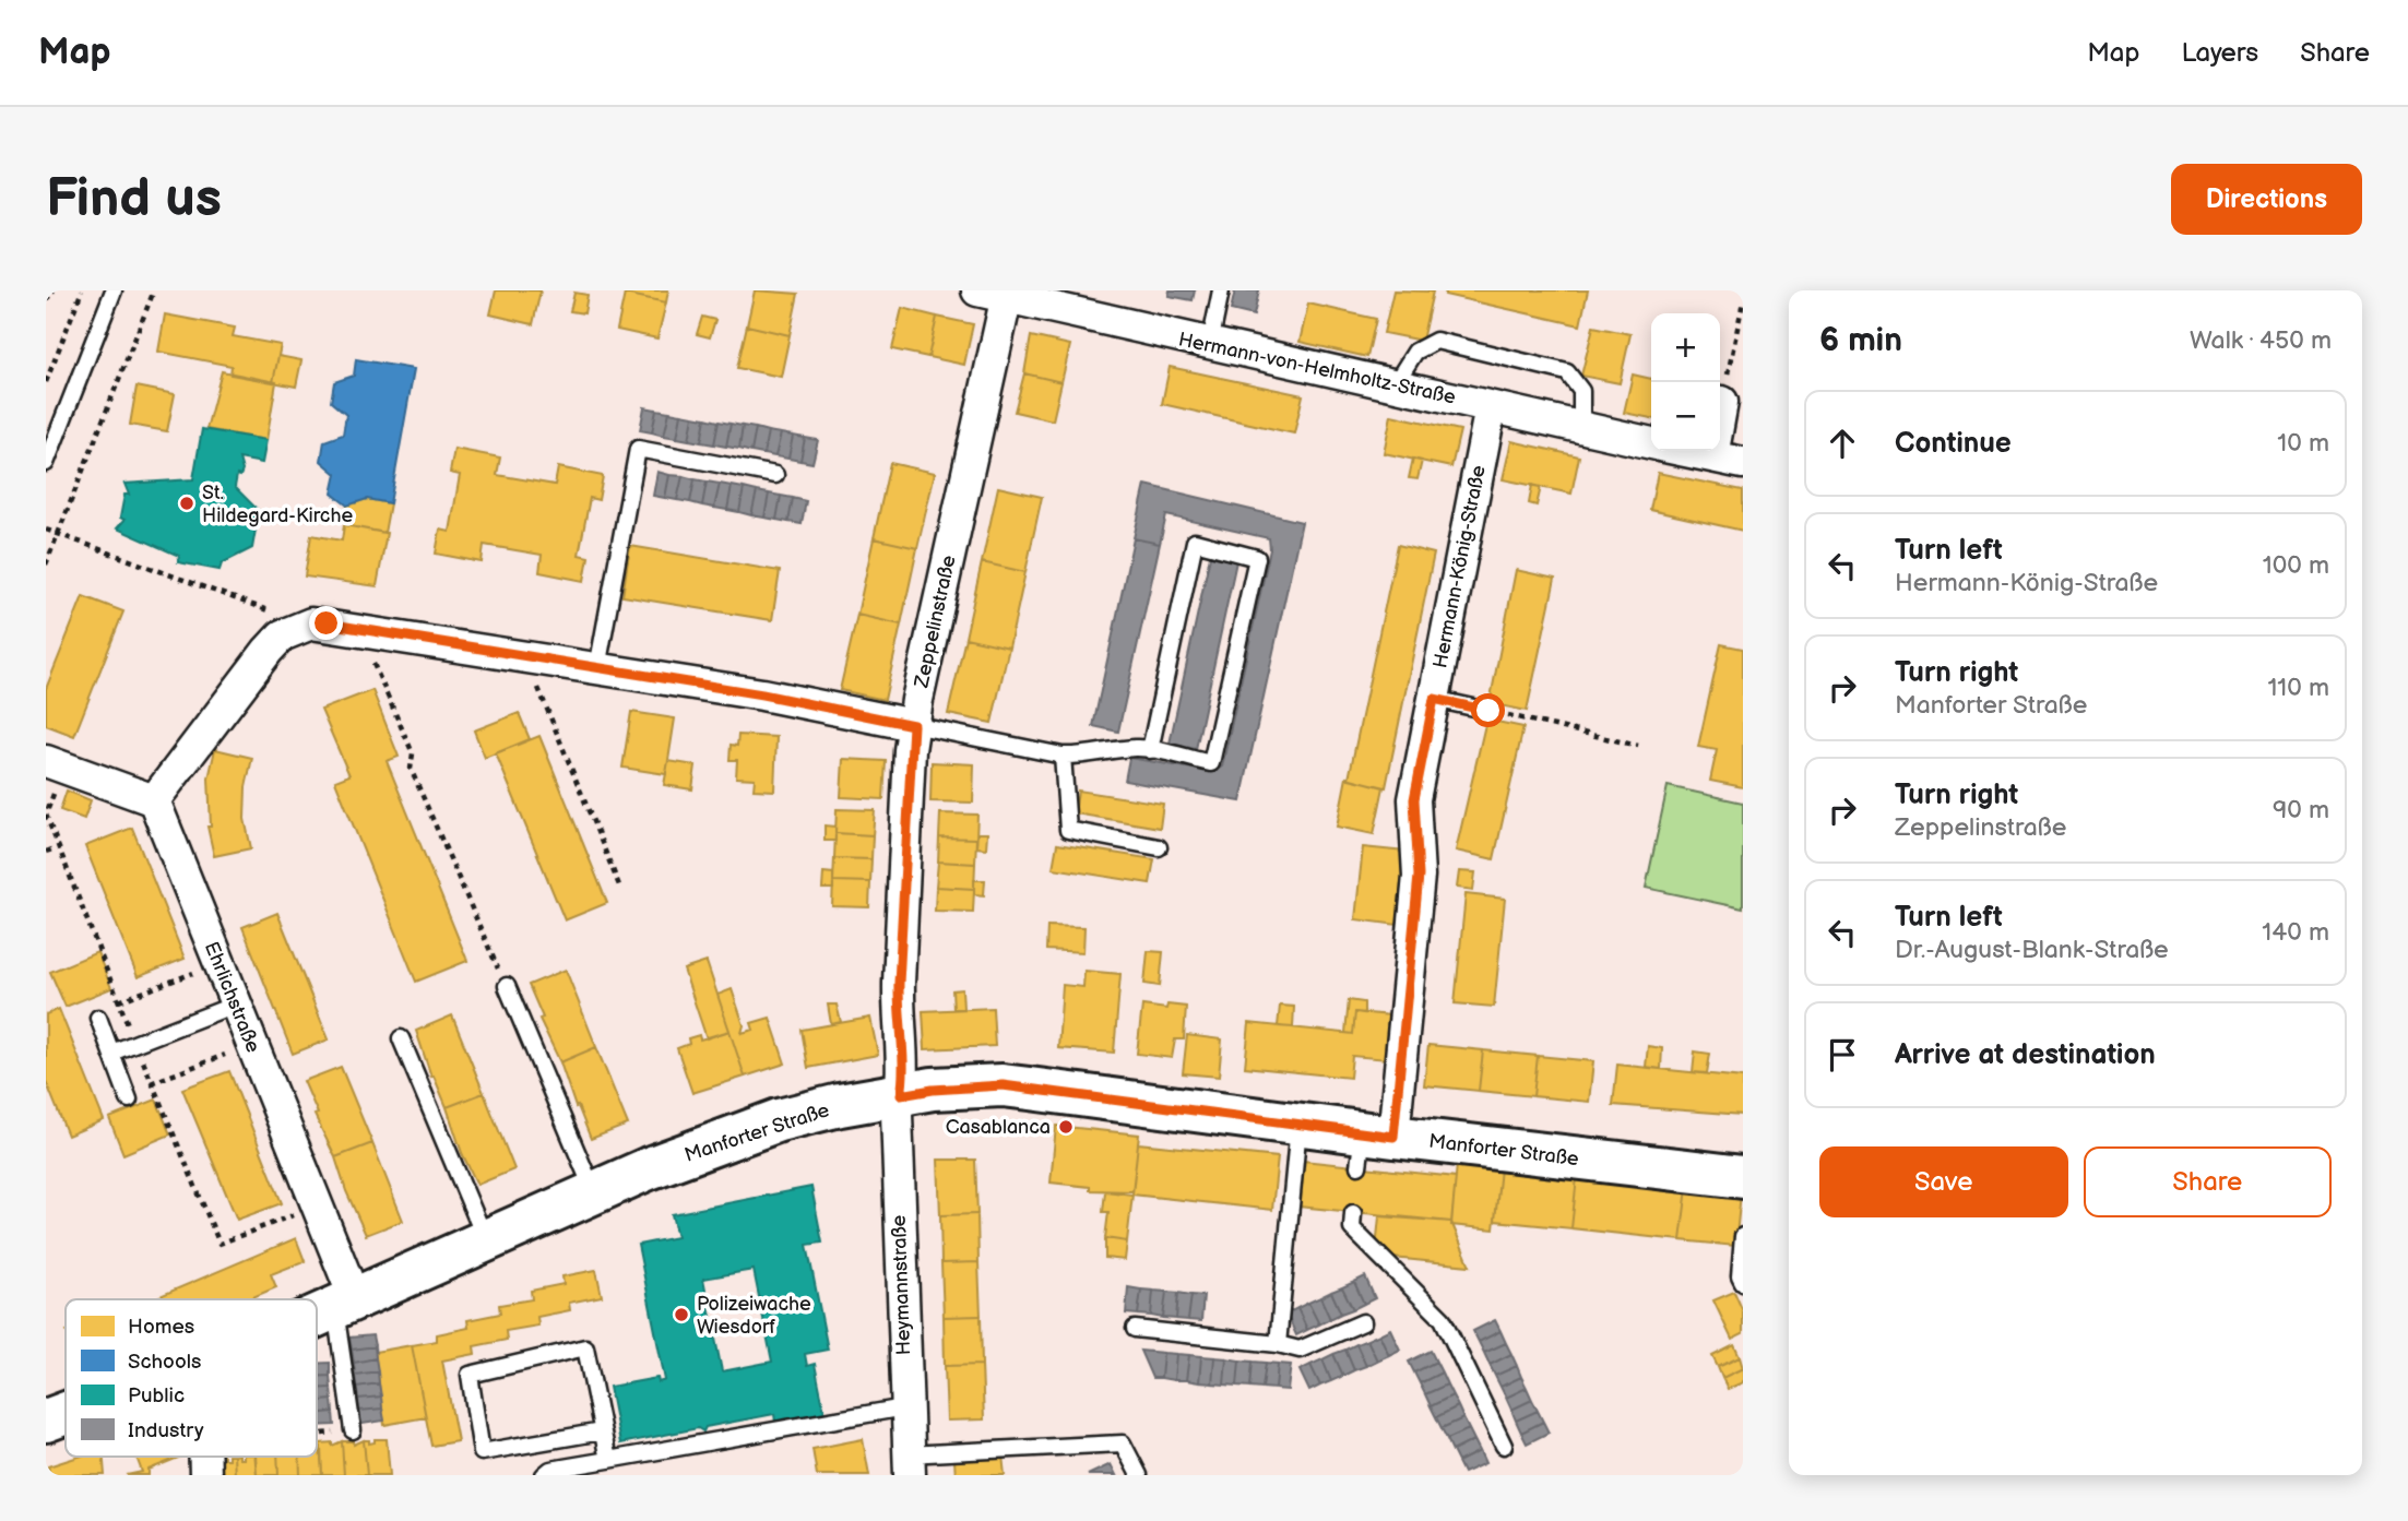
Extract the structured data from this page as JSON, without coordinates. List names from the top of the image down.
{
  "streets": {
    "street": [
      "Hermann-von-Helmholtz-Straße",
      "Hermann-König-Straße",
      "Zeppelinstraße",
      "Ehrlichstraße",
      "Manforter Straße",
      "Heymannstraße"
    ]
  },
  "crossings": [
    ["Hermann-von-Helmholtz-Straße", "Hermann-König-Straße"],
    ["Hermann-von-Helmholtz-Straße", "Zeppelinstraße"],
    ["Hermann-König-Straße", "Manforter Straße"],
    ["Zeppelinstraße", "Manforter Straße"],
    ["Zeppelinstraße", "Heymannstraße"],
    ["Ehrlichstraße", "Manforter Straße"],
    ["Manforter Straße", "Heymannstraße"]
  ],
  "places": ["St. Hildegard-Kirche", "Casablanca", "Polizeiwache Wiesdorf"],
  "legend": [
    "Homes",
    "Schools",
    "Public",
    "Industry"
  ],
  "page": {
    "header": "Map",
    "nav": ["Map", "Layers", "Share"],
    "buttons": [
      "Directions",
      ["Save", "Share"]
    ],
    "title": "Find us",
    "heading": ["6 min", "Walk · 450 m"],
    "map_buttons": ["+", "−"],
    "list": [
      ["Continue", "10 m"],
      ["Turn left", "Hermann-König-Straße", "100 m"],
      ["Turn right", "Manforter Straße", "110 m"],
      ["Turn right", "Zeppelinstraße", "90 m"],
      ["Turn left", "Dr.-August-Blank-Straße", "140 m"],
      "Arrive at destination"
    ]
  }
}
